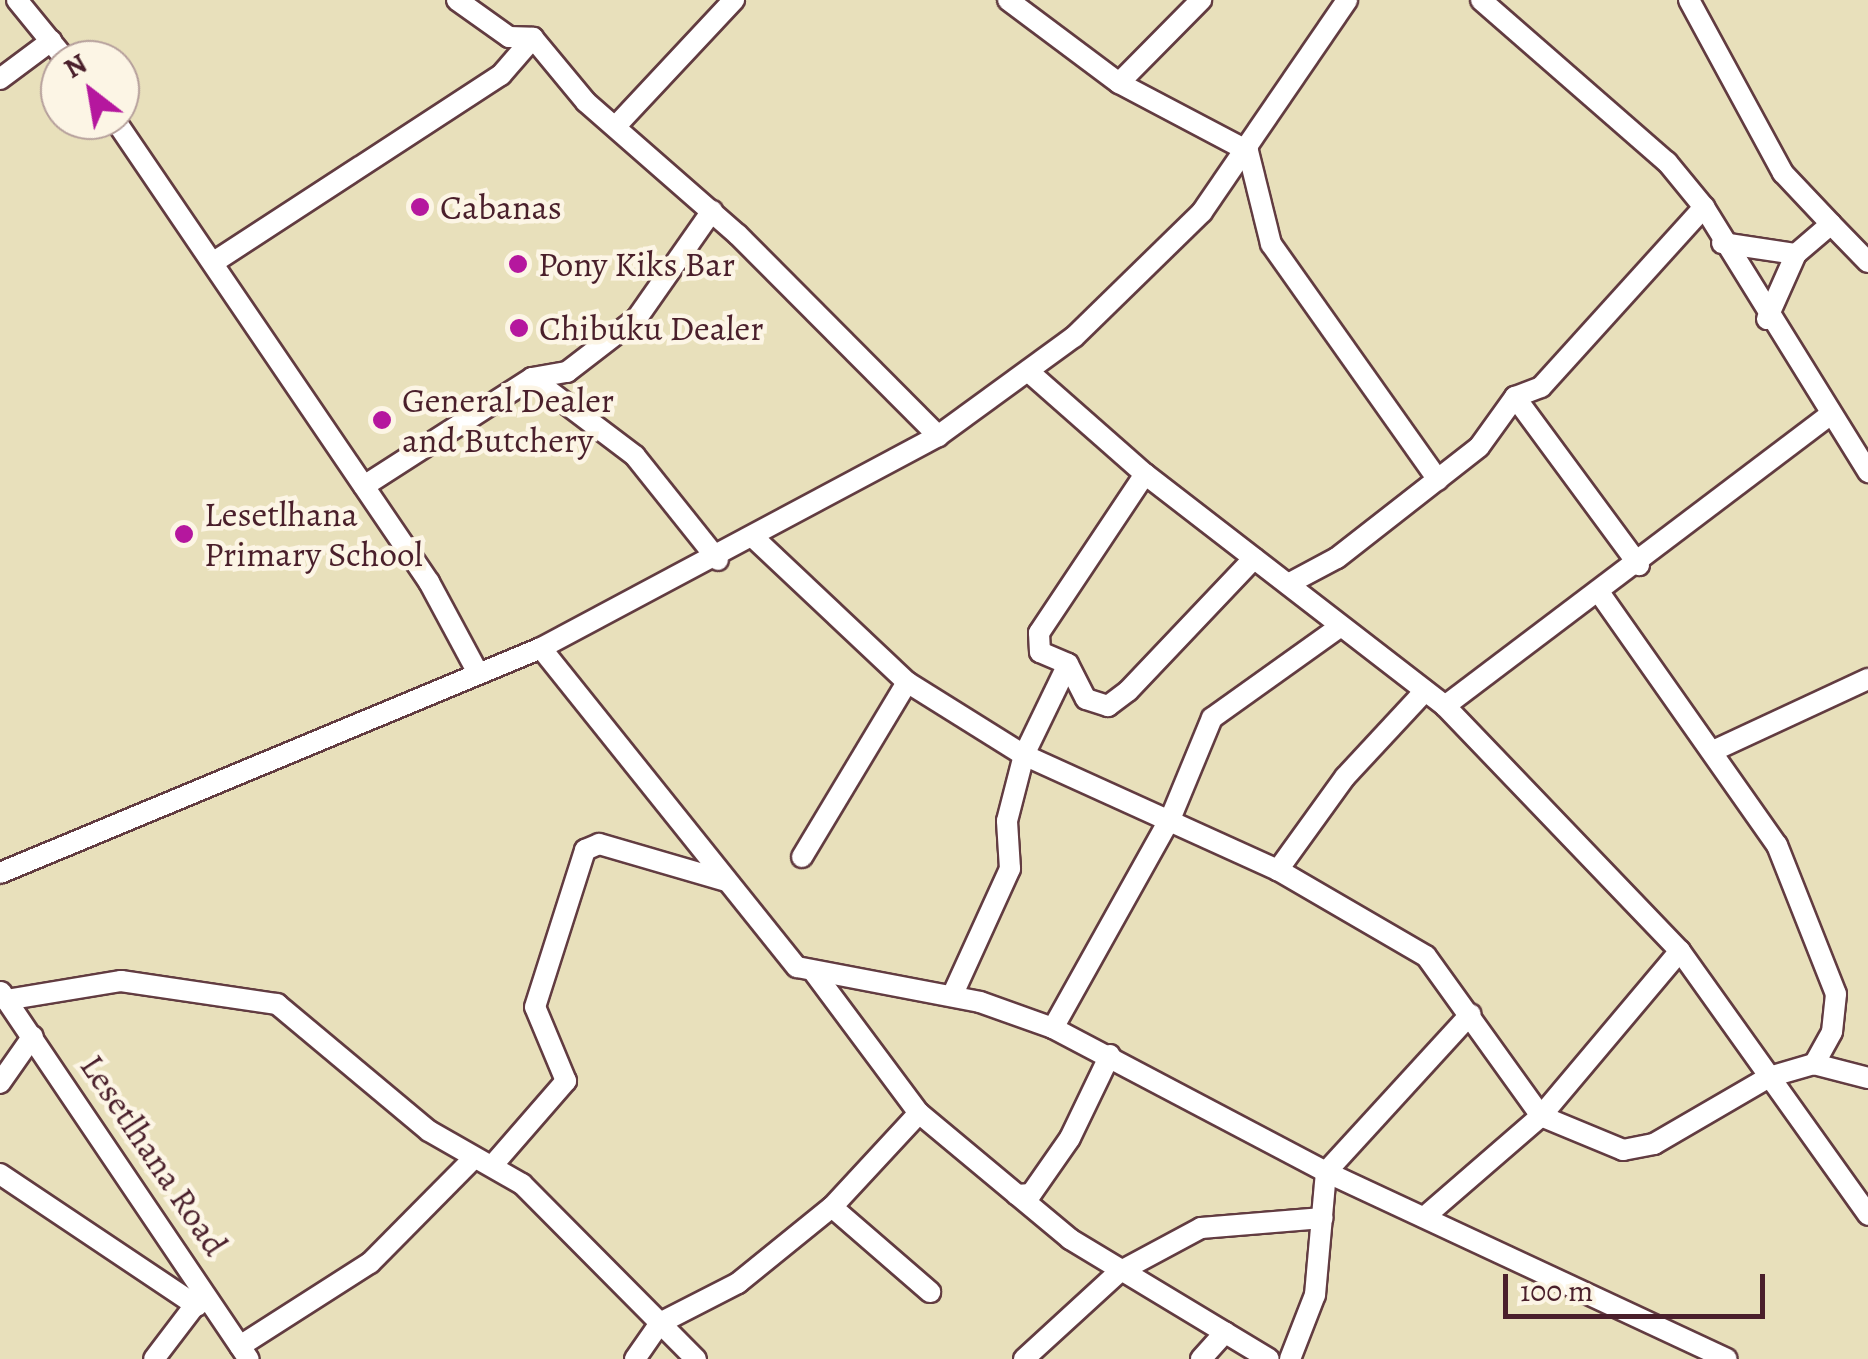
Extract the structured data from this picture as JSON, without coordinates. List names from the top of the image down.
{
  "streets": {
    "street": ["Lesetlhana Road"]
  },
  "places": [
    "Cabanas",
    "Pony Kiks Bar",
    "Chibuku Dealer",
    "General Dealer and Butchery",
    "Lesetlhana Primary School"
  ],
  "scale_bar": "100 m",
  "north": "top left"
}
